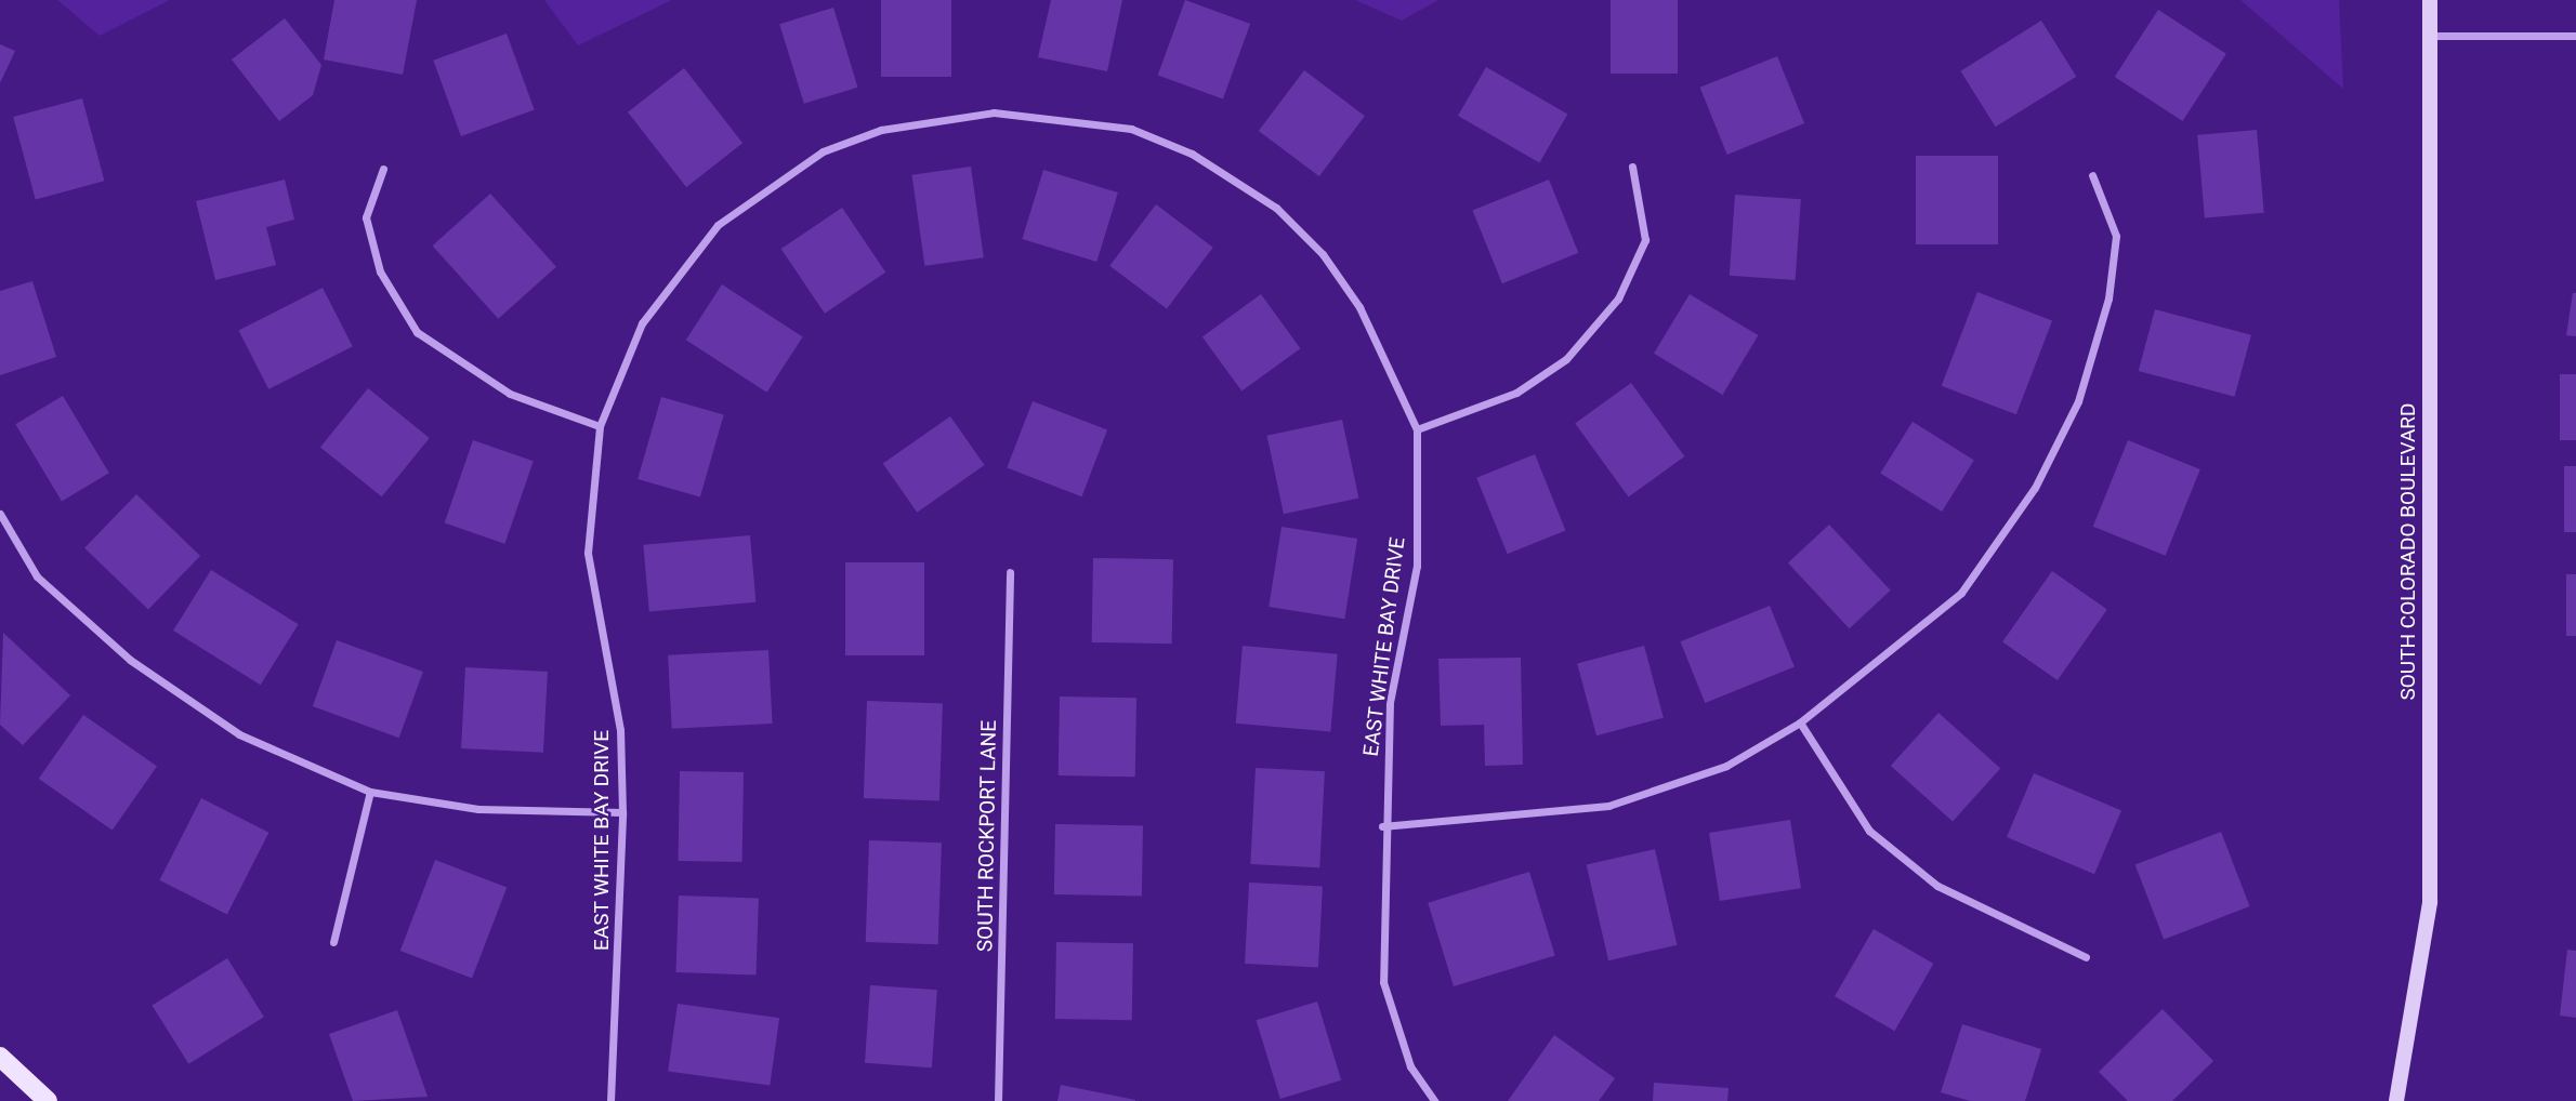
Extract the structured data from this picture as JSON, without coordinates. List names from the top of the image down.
{
  "streets": {
    "main road": ["SOUTH COLORADO BOULEVARD"],
    "street": ["EAST WHITE BAY DRIVE", "SOUTH ROCKPORT LANE"]
  }
}
